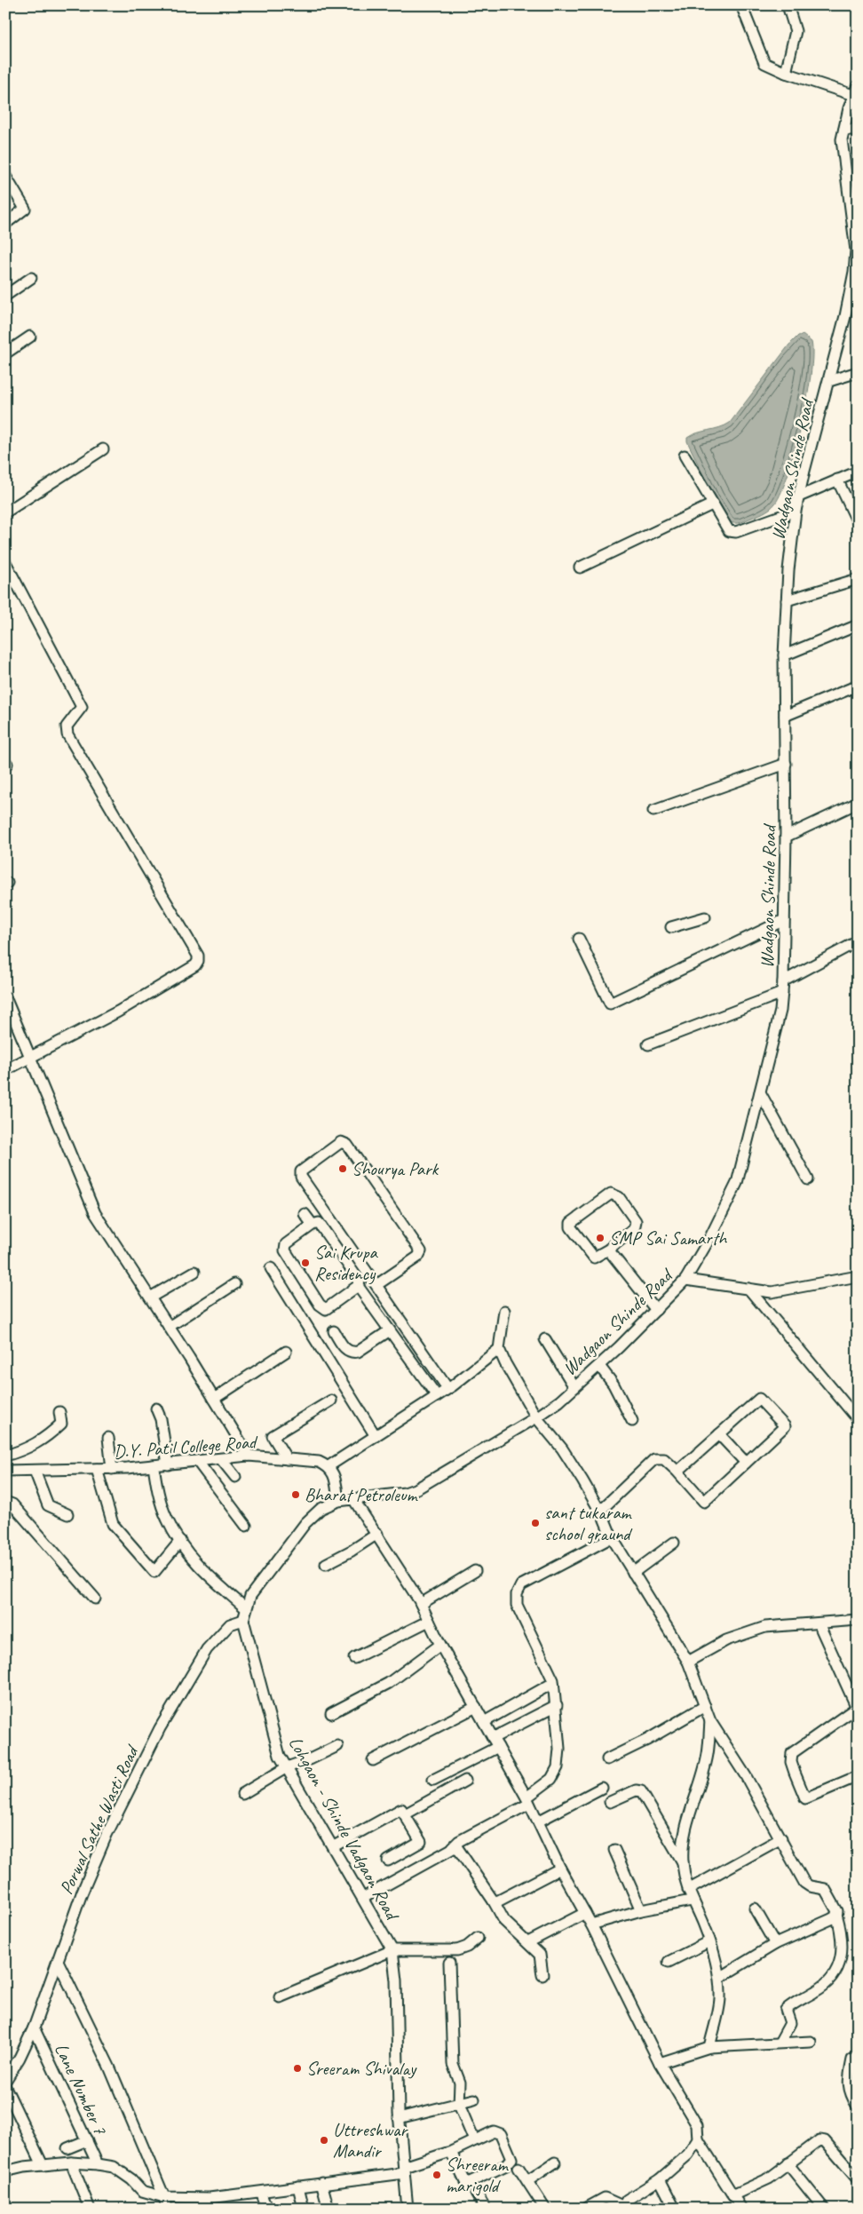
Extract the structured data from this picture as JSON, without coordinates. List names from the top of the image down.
{
  "streets": {
    "street": [
      "Wadgaon Shinde Road",
      "D.Y. Patil College Road",
      "Porwal Sathe Wasti Road",
      "Lohgaon - Shinde Vadgaon Road",
      "Lane Number 7"
    ]
  },
  "crossings": [
    ["Wadgaon Shinde Road", "Lohgaon - Shinde Vadgaon Road"],
    ["Porwal Sathe Wasti Road", "Lohgaon - Shinde Vadgaon Road"],
    ["Porwal Sathe Wasti Road", "Lane Number 7"]
  ],
  "places": [
    "Shourya Park",
    "SMP Sai Samarth",
    "Sai Krupa Residency",
    "Bharat Petroleum",
    "sant tukaram school graund",
    "Sreeram Shivalay",
    "Uttreshwar Mandir",
    "Shreeram marigold"
  ]
}
